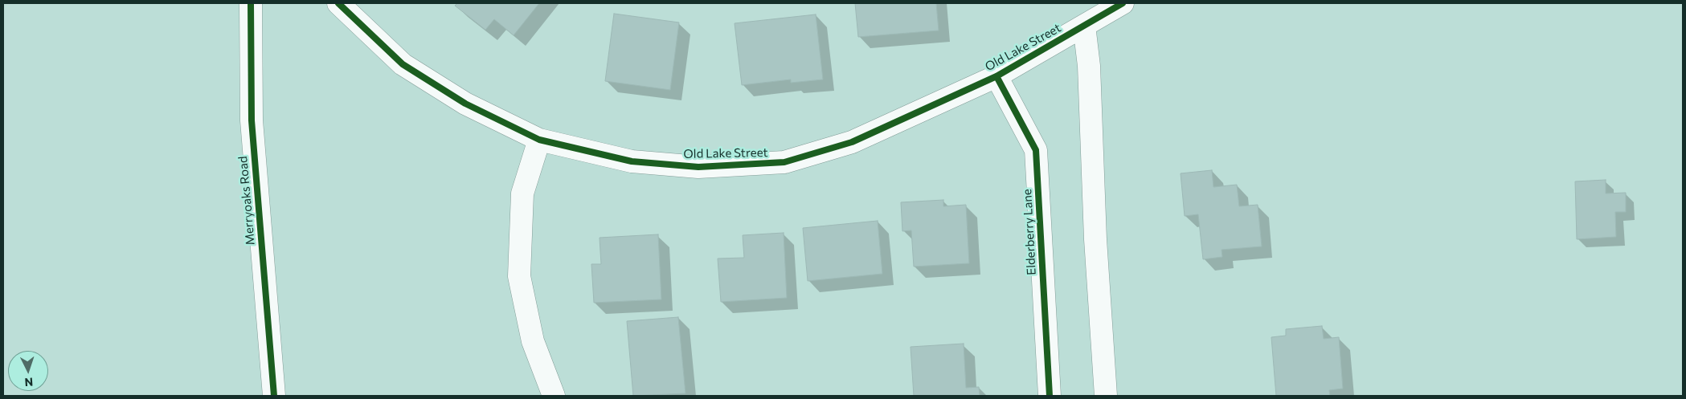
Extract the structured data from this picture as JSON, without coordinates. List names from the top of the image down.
{
  "streets": {
    "street": ["Old Lake Street", "Merryoaks Road", "Elderberry Lane"]
  },
  "crossings": [
    ["Old Lake Street", "Elderberry Lane"]
  ],
  "north": "bottom"
}
